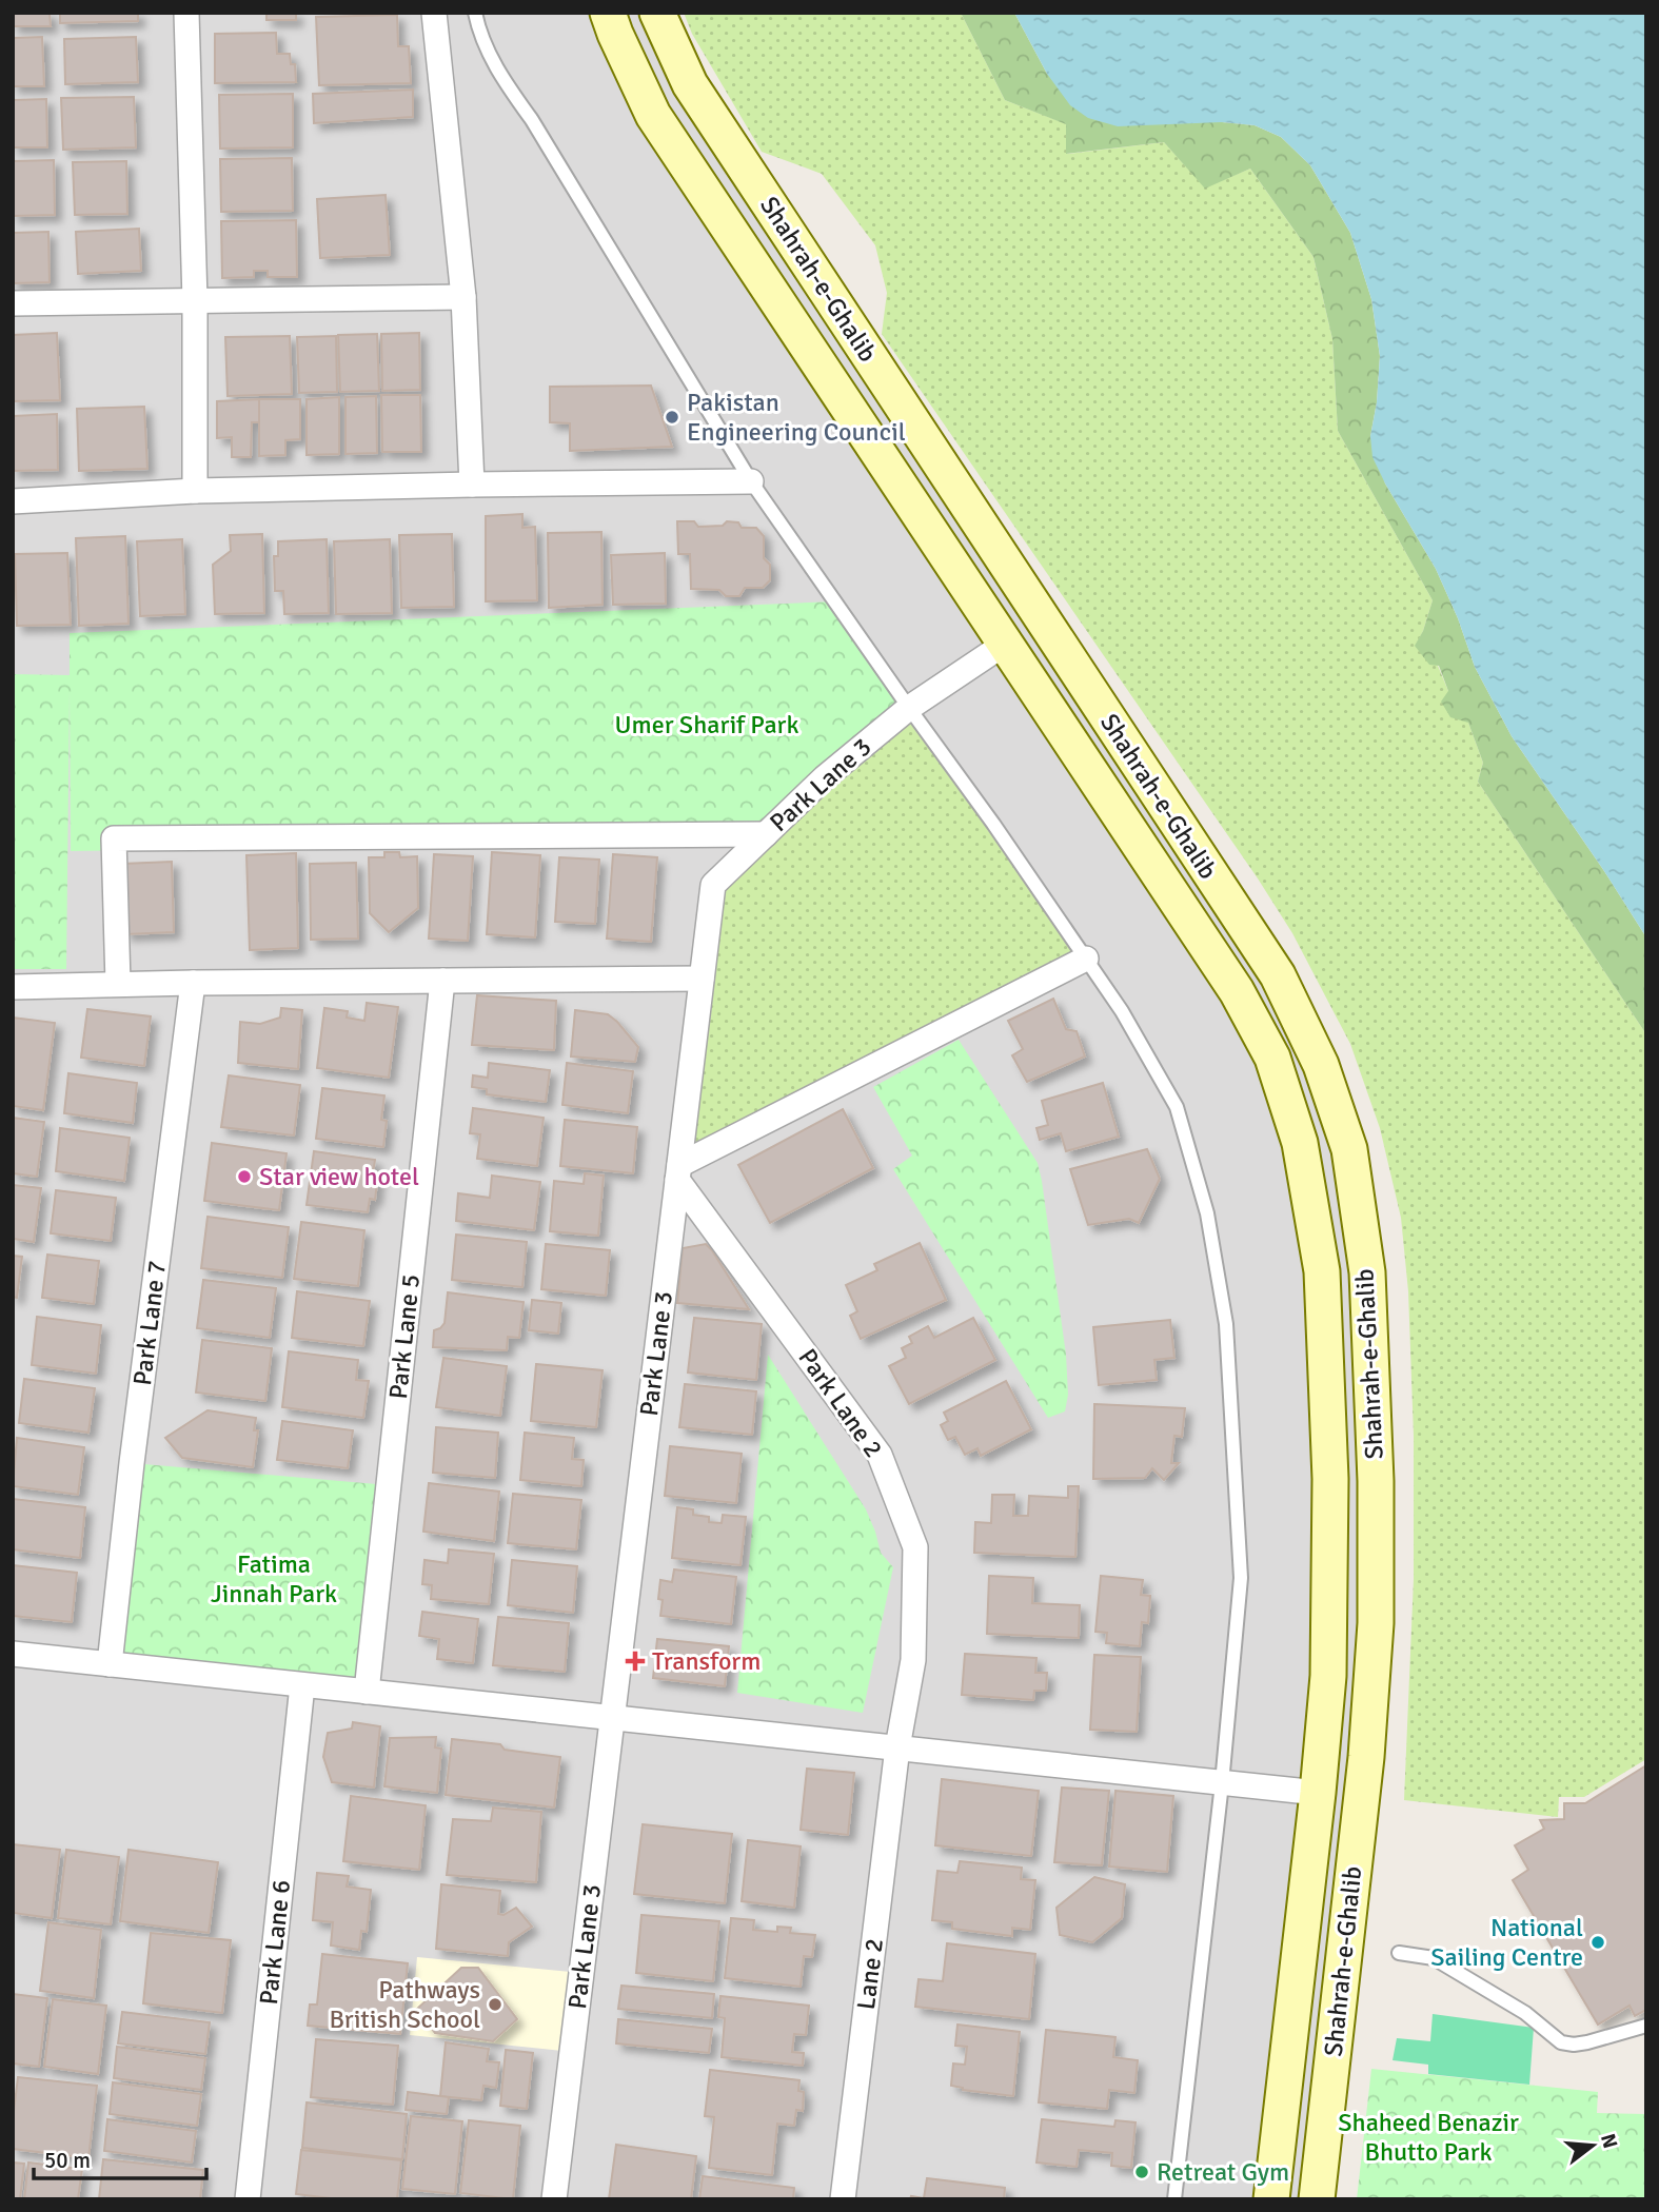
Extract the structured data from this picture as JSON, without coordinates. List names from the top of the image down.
{
  "streets": {
    "main road": ["Shahrah-e-Ghalib"],
    "street": [
      "Park Lane 3",
      "Park Lane 7",
      "Park Lane 5",
      "Park Lane 2",
      "Park Lane 6",
      "Lane 2"
    ]
  },
  "crossings": [
    ["Shahrah-e-Ghalib", "Park Lane 3"],
    ["Park Lane 3", "Park Lane 2"],
    ["Park Lane 2", "Lane 2"]
  ],
  "parks": ["Umer Sharif Park", "Fatima Jinnah Park", "Shaheed Benazir Bhutto Park"],
  "places": {
    "other": [
      "Pakistan Engineering Council",
      "Star view hotel",
      "National Sailing Centre",
      "Pathways British School",
      "Retreat Gym"
    ],
    "health": ["Transform"]
  },
  "scale_bar": "50 m",
  "north": "right"
}
